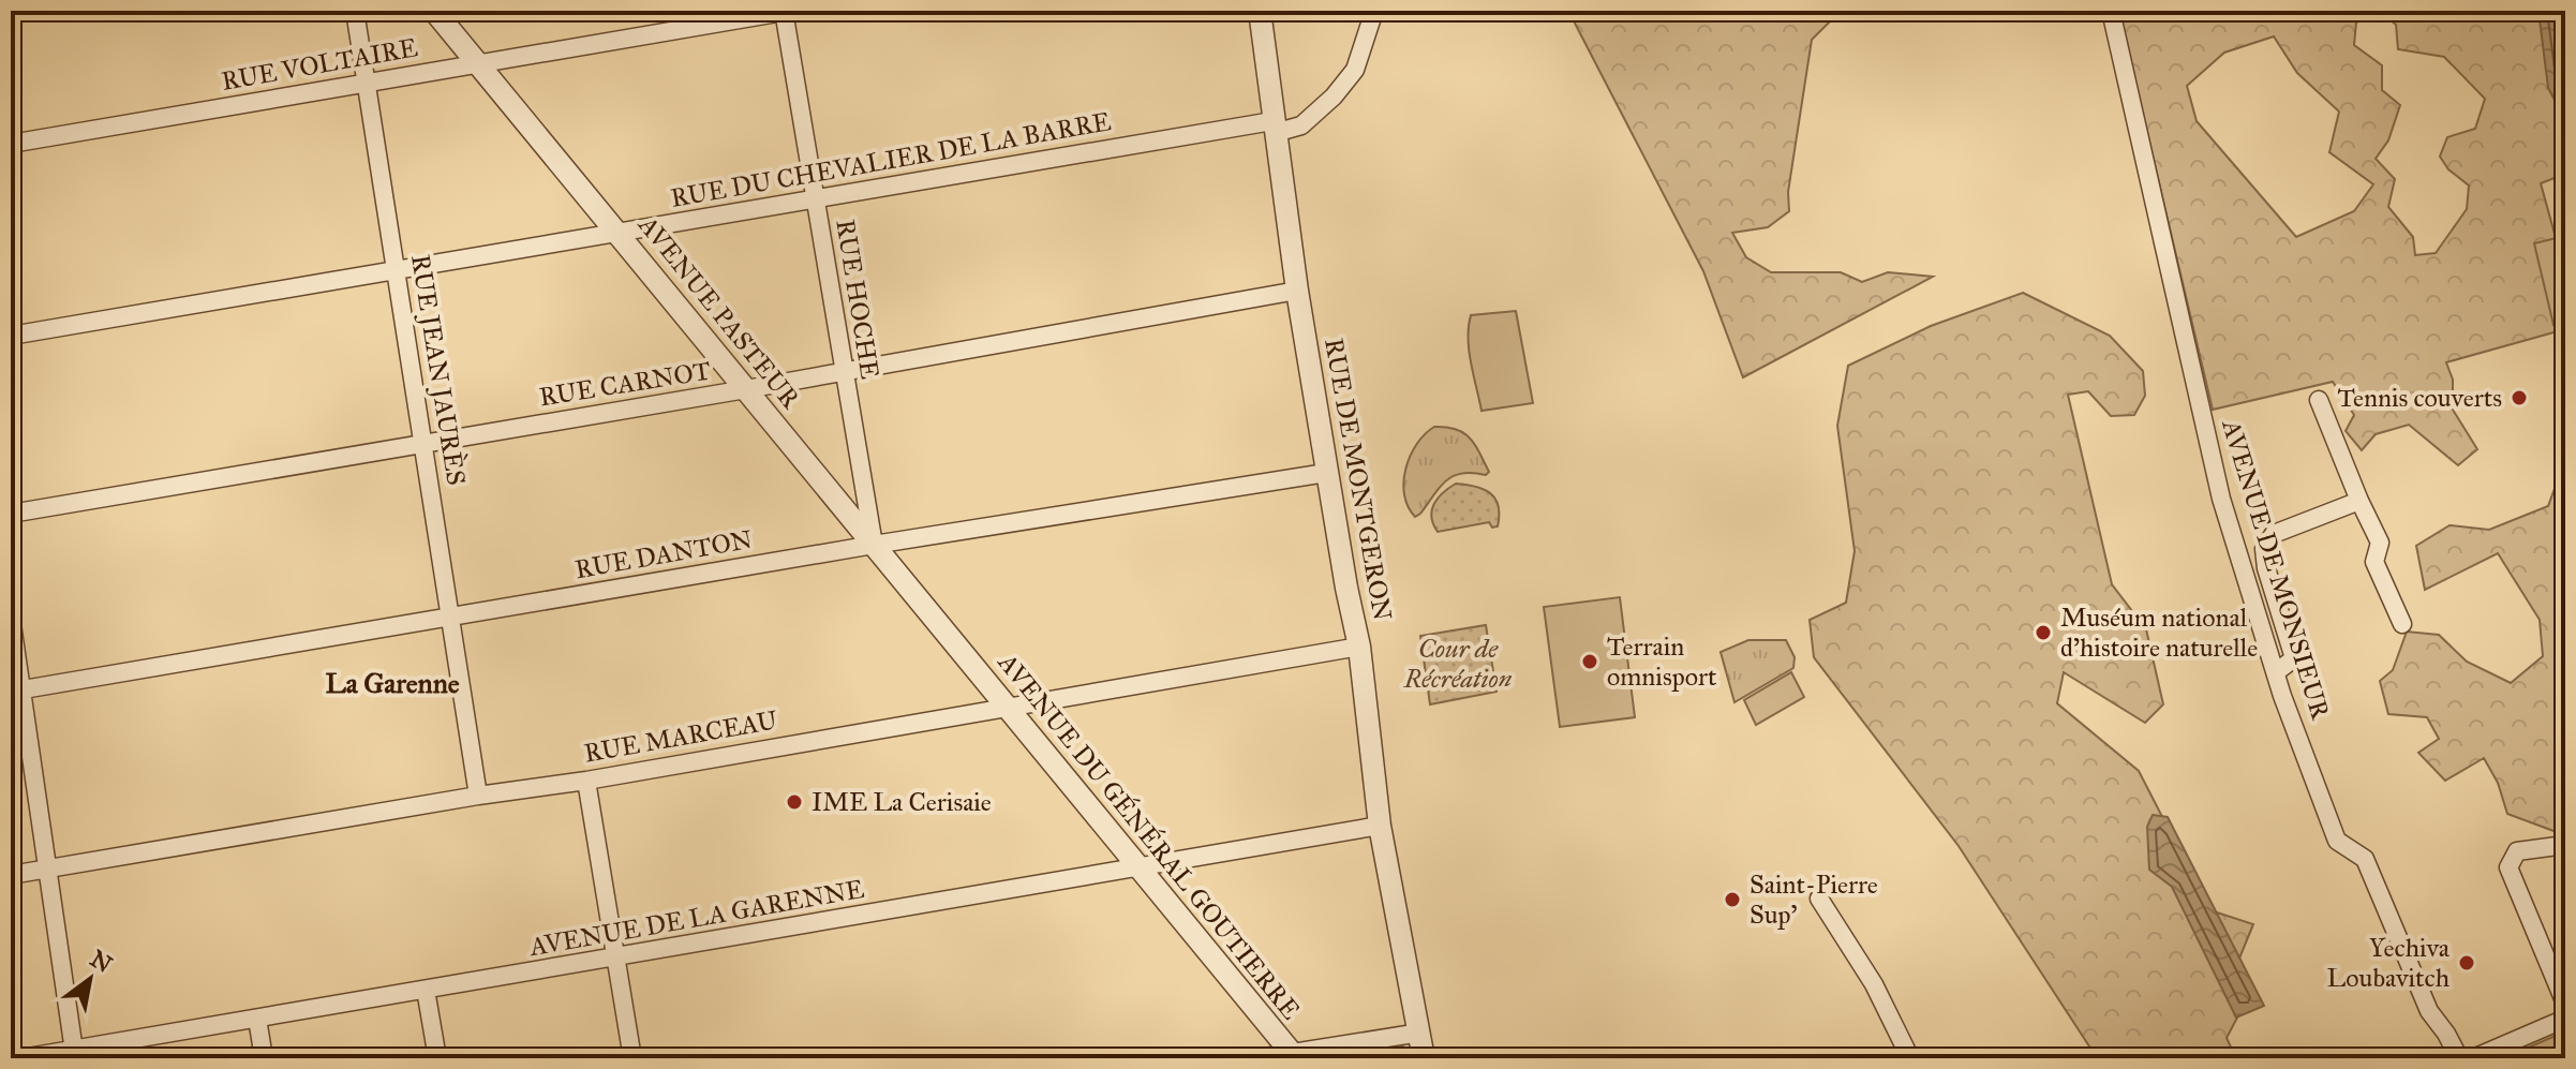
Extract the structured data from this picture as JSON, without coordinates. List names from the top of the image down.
{
  "streets": {
    "street": [
      "RUE VOLTAIRE",
      "RUE DU CHEVALIER DE LA BARRE",
      "RUE HOCHE",
      "AVENUE PASTEUR",
      "RUE JEAN JAURÈS",
      "RUE CARNOT",
      "RUE DE MONTGERON",
      "RUE DANTON",
      "AVENUE DE MONSIEUR",
      "RUE MARCEAU",
      "AVENUE DU GÉNÉRAL GOUTIERRE",
      "AVENUE DE LA GARENNE"
    ]
  },
  "crossings": [
    ["RUE VOLTAIRE", "RUE HOCHE"],
    ["RUE VOLTAIRE", "AVENUE PASTEUR"],
    ["RUE VOLTAIRE", "RUE JEAN JAURÈS"],
    ["RUE DU CHEVALIER DE LA BARRE", "RUE HOCHE"],
    ["RUE DU CHEVALIER DE LA BARRE", "AVENUE PASTEUR"],
    ["RUE DU CHEVALIER DE LA BARRE", "RUE JEAN JAURÈS"],
    ["RUE DU CHEVALIER DE LA BARRE", "RUE DE MONTGERON"],
    ["RUE HOCHE", "AVENUE PASTEUR"],
    ["RUE HOCHE", "RUE CARNOT"],
    ["RUE HOCHE", "RUE DANTON"],
    ["AVENUE PASTEUR", "RUE CARNOT"],
    ["AVENUE PASTEUR", "RUE DANTON"],
    ["AVENUE PASTEUR", "AVENUE DU GÉNÉRAL GOUTIERRE"],
    ["RUE JEAN JAURÈS", "RUE CARNOT"],
    ["RUE JEAN JAURÈS", "RUE DANTON"],
    ["RUE JEAN JAURÈS", "RUE MARCEAU"],
    ["RUE CARNOT", "RUE DE MONTGERON"],
    ["RUE DE MONTGERON", "RUE DANTON"],
    ["RUE DE MONTGERON", "RUE MARCEAU"],
    ["RUE DE MONTGERON", "AVENUE DE LA GARENNE"],
    ["RUE MARCEAU", "AVENUE DU GÉNÉRAL GOUTIERRE"],
    ["AVENUE DU GÉNÉRAL GOUTIERRE", "AVENUE DE LA GARENNE"]
  ],
  "districts": ["La Garenne"],
  "parks": ["Cour de Récréation"],
  "places": [
    "Tennis couverts",
    "Muséum national d'histoire naturelle",
    "Terrain omnisport",
    "IME La Cerisaie",
    "Saint-Pierre Sup'",
    "Yechiva Loubavitch"
  ],
  "north": "top right"
}
